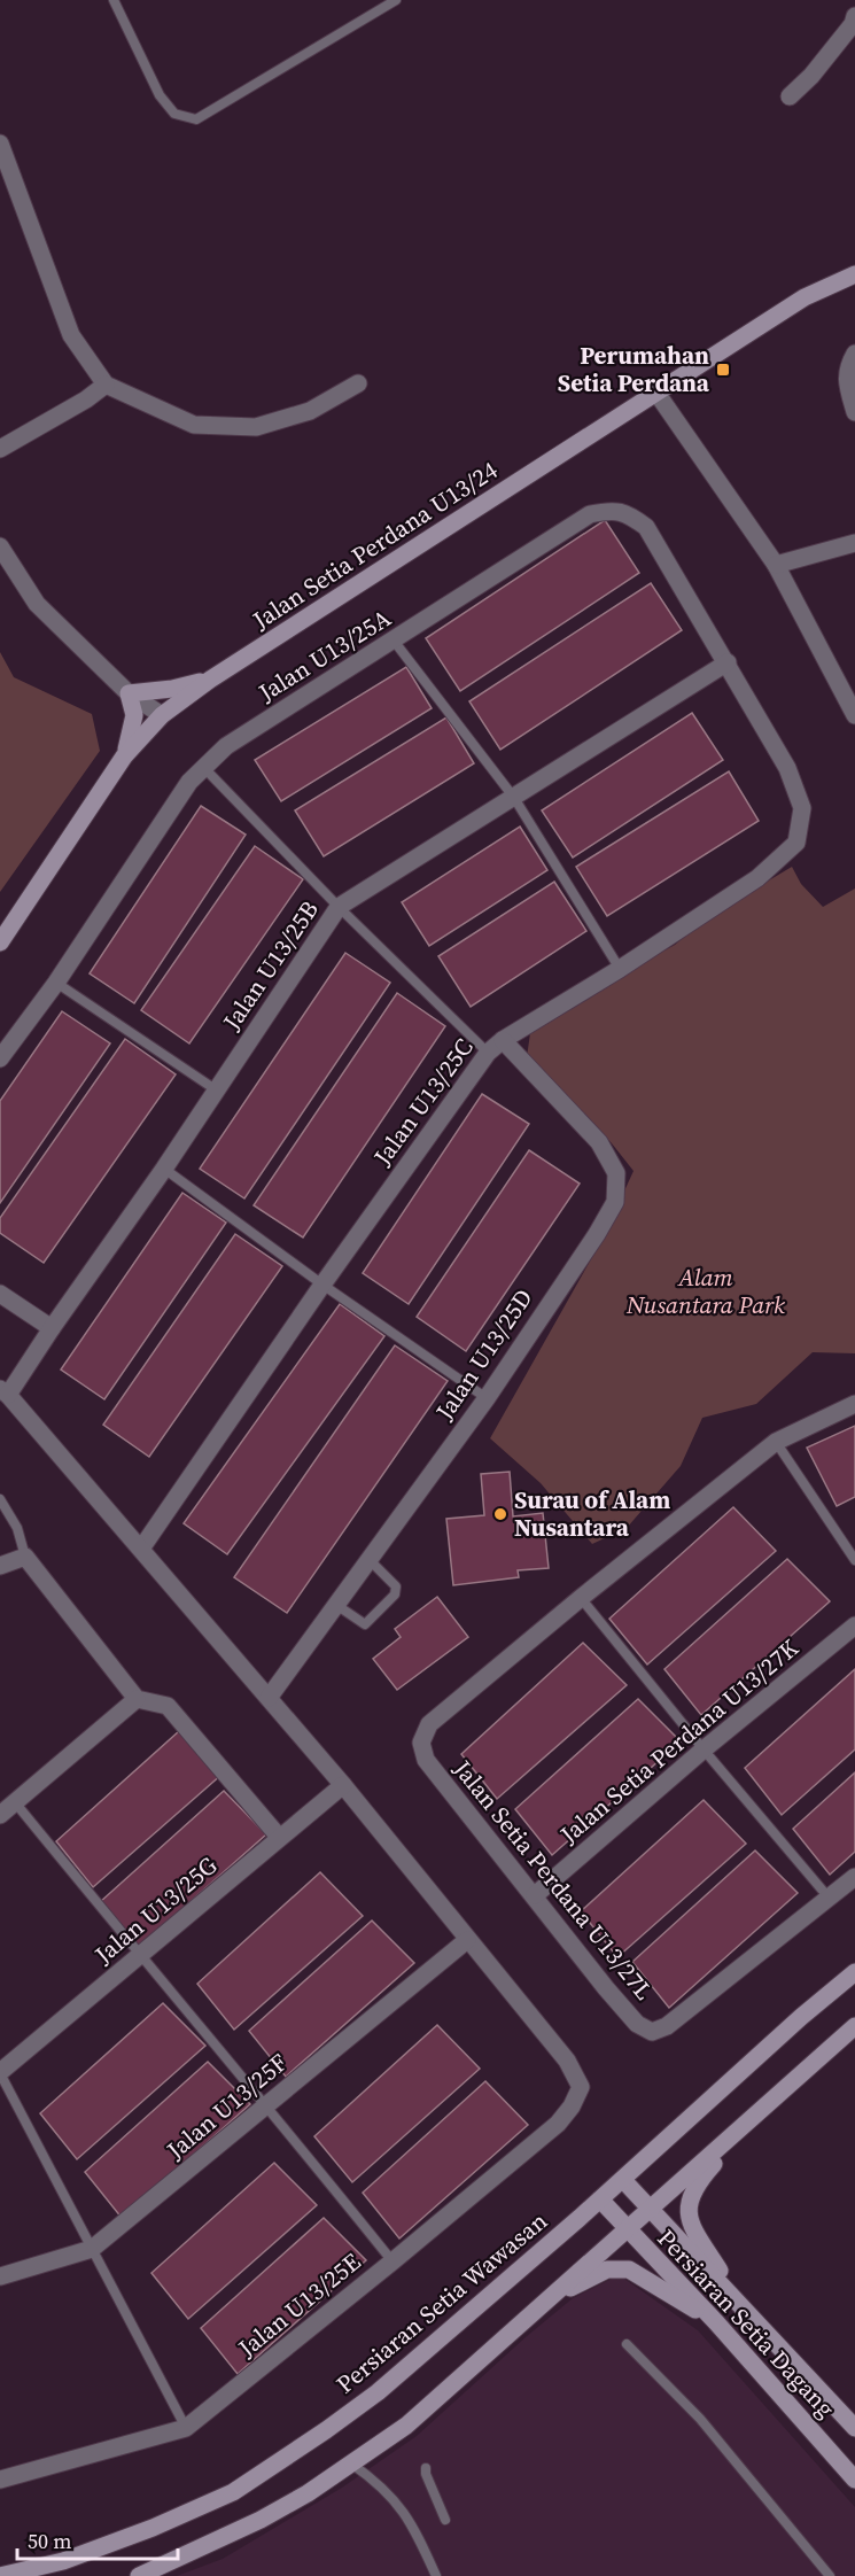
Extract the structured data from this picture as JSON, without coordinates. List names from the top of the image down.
{
  "streets": {
    "street": [
      "Jalan Setia Perdana U13/24",
      "Jalan U13/25A",
      "Jalan U13/25B",
      "Jalan U13/25C",
      "Jalan U13/25D",
      "Jalan Setia Perdana U13/27K",
      "Jalan Setia Perdana U13/27L",
      "Jalan U13/25G",
      "Jalan U13/25F",
      "Persiaran Setia Wawasan",
      "Jalan U13/25E",
      "Persiaran Setia Dagang"
    ]
  },
  "crossings": [
    ["Jalan U13/25A", "Jalan U13/25B"],
    ["Jalan U13/25A", "Jalan U13/25C"],
    ["Jalan U13/25B", "Jalan U13/25C"],
    ["Jalan U13/25C", "Jalan U13/25D"],
    ["Jalan Setia Perdana U13/27K", "Jalan Setia Perdana U13/27L"],
    ["Jalan U13/25F", "Jalan U13/25E"],
    ["Persiaran Setia Wawasan", "Persiaran Setia Dagang"]
  ],
  "parks": ["Alam Nusantara Park"],
  "places": {
    "transit": ["Perumahan Setia Perdana"],
    "other": ["Surau of Alam Nusantara"]
  },
  "scale_bar": "50 m"
}
